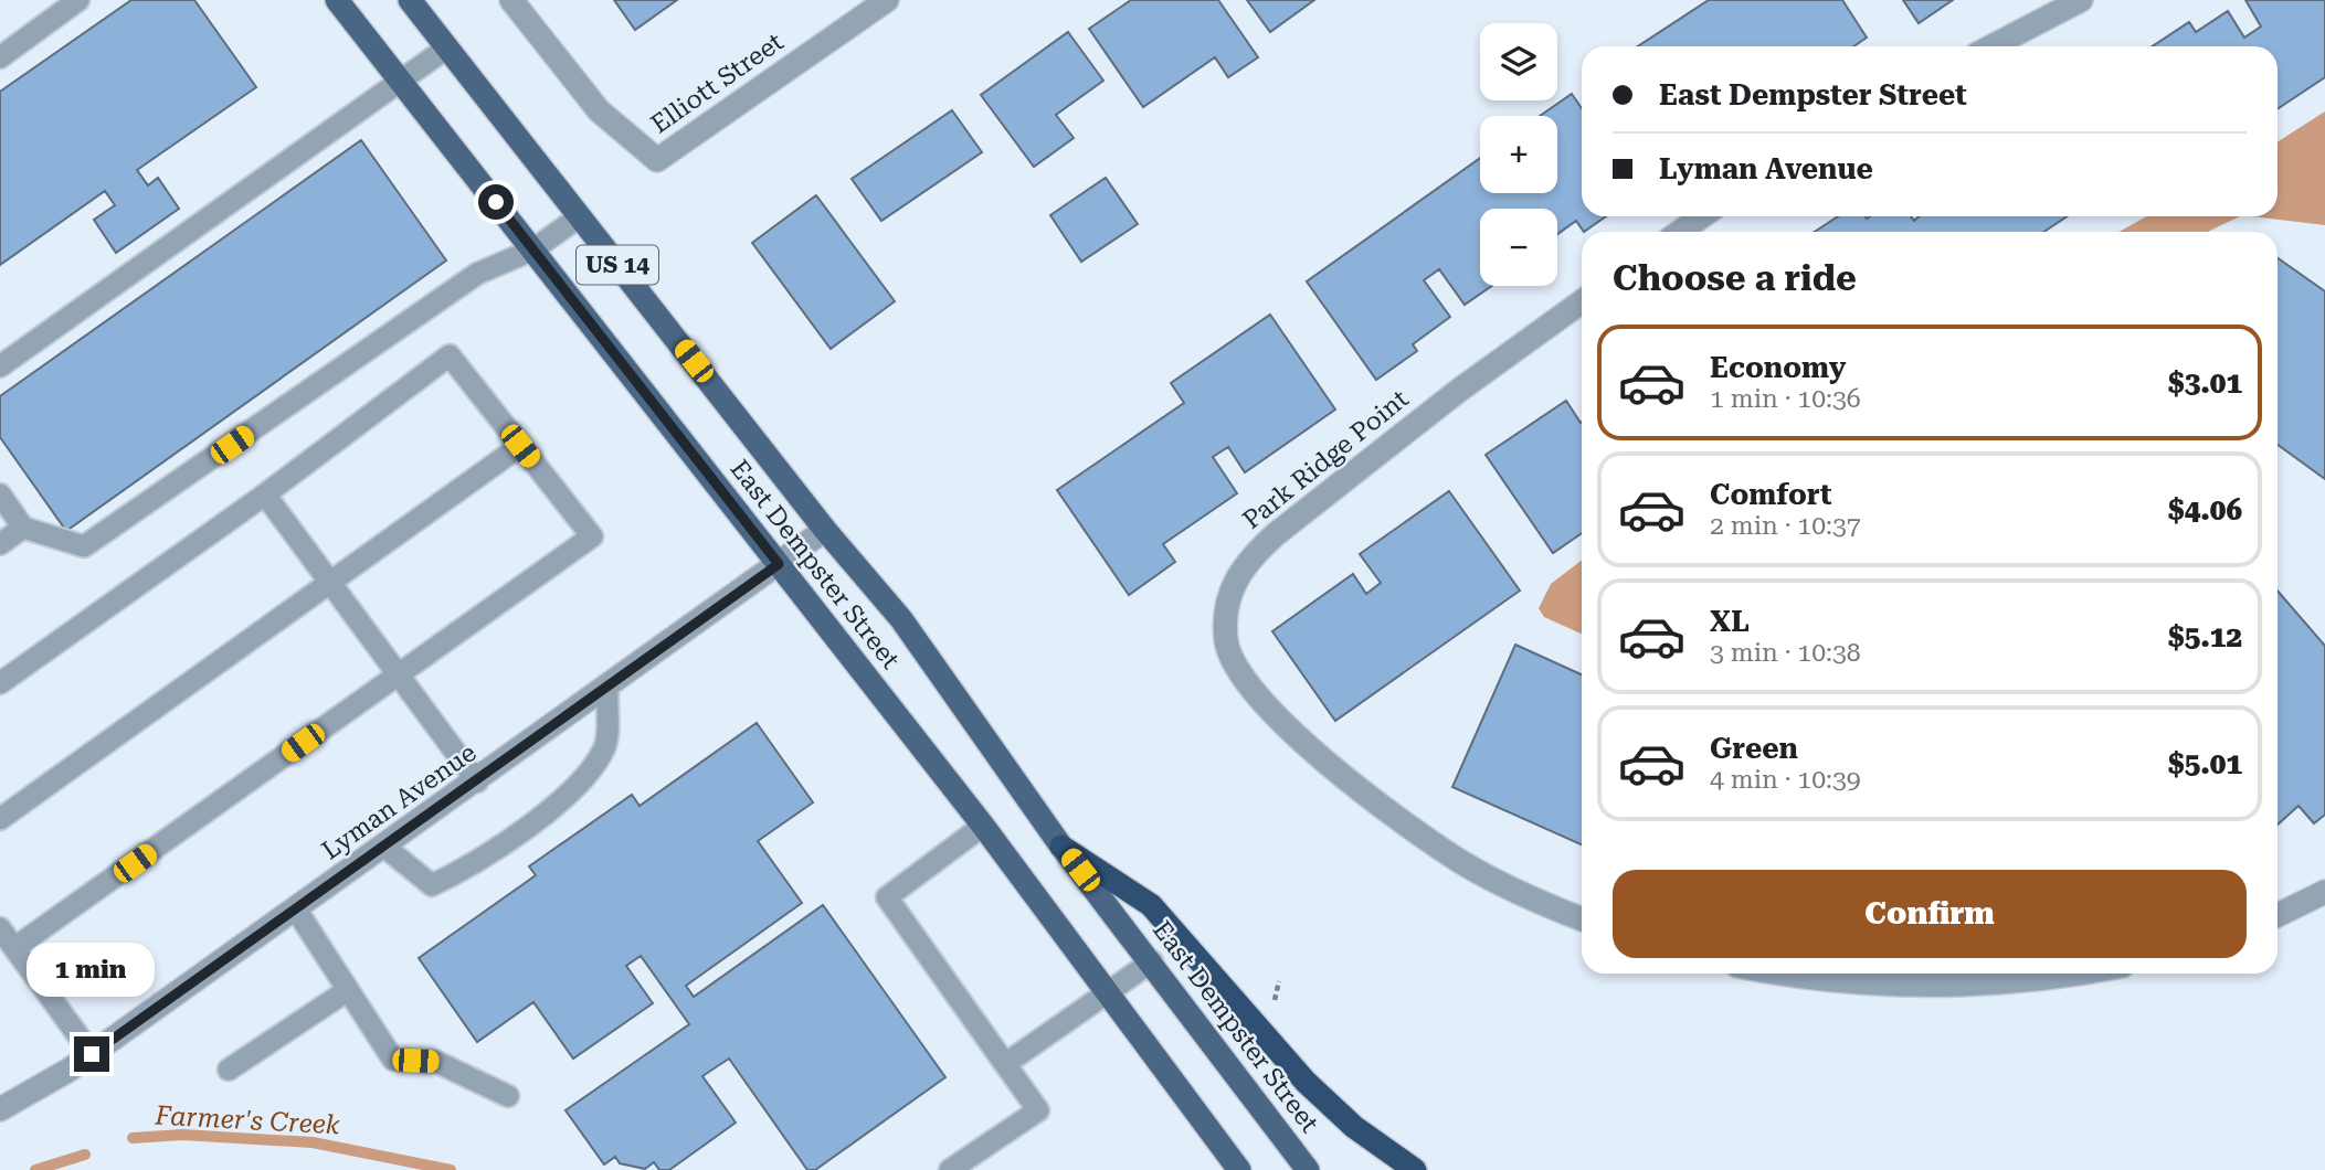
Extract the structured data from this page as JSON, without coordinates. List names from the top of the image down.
{
  "streets": {
    "main road": ["US 14", "East Dempster Street"],
    "street": ["Elliott Street", "Park Ridge Point", "Lyman Avenue"]
  },
  "crossings": [
    ["East Dempster Street", "Lyman Avenue"]
  ],
  "water": ["Farmer's Creek"],
  "page": {
    "map_buttons": ["+", "−"],
    "banner": ["East Dempster Street", "Lyman Avenue"],
    "heading": "Choose a ride",
    "list": [
      {
        "name": "Economy",
        "note": "1 min · 10:36",
        "value": "$3.01"
      },
      {
        "name": "Comfort",
        "note": "2 min · 10:37",
        "value": "$4.06"
      },
      {
        "name": "XL",
        "note": "3 min · 10:38",
        "value": "$5.12"
      },
      {
        "name": "Green",
        "note": "4 min · 10:39",
        "value": "$5.01"
      }
    ],
    "buttons": "Confirm",
    "bubble": "1 min"
  }
}
